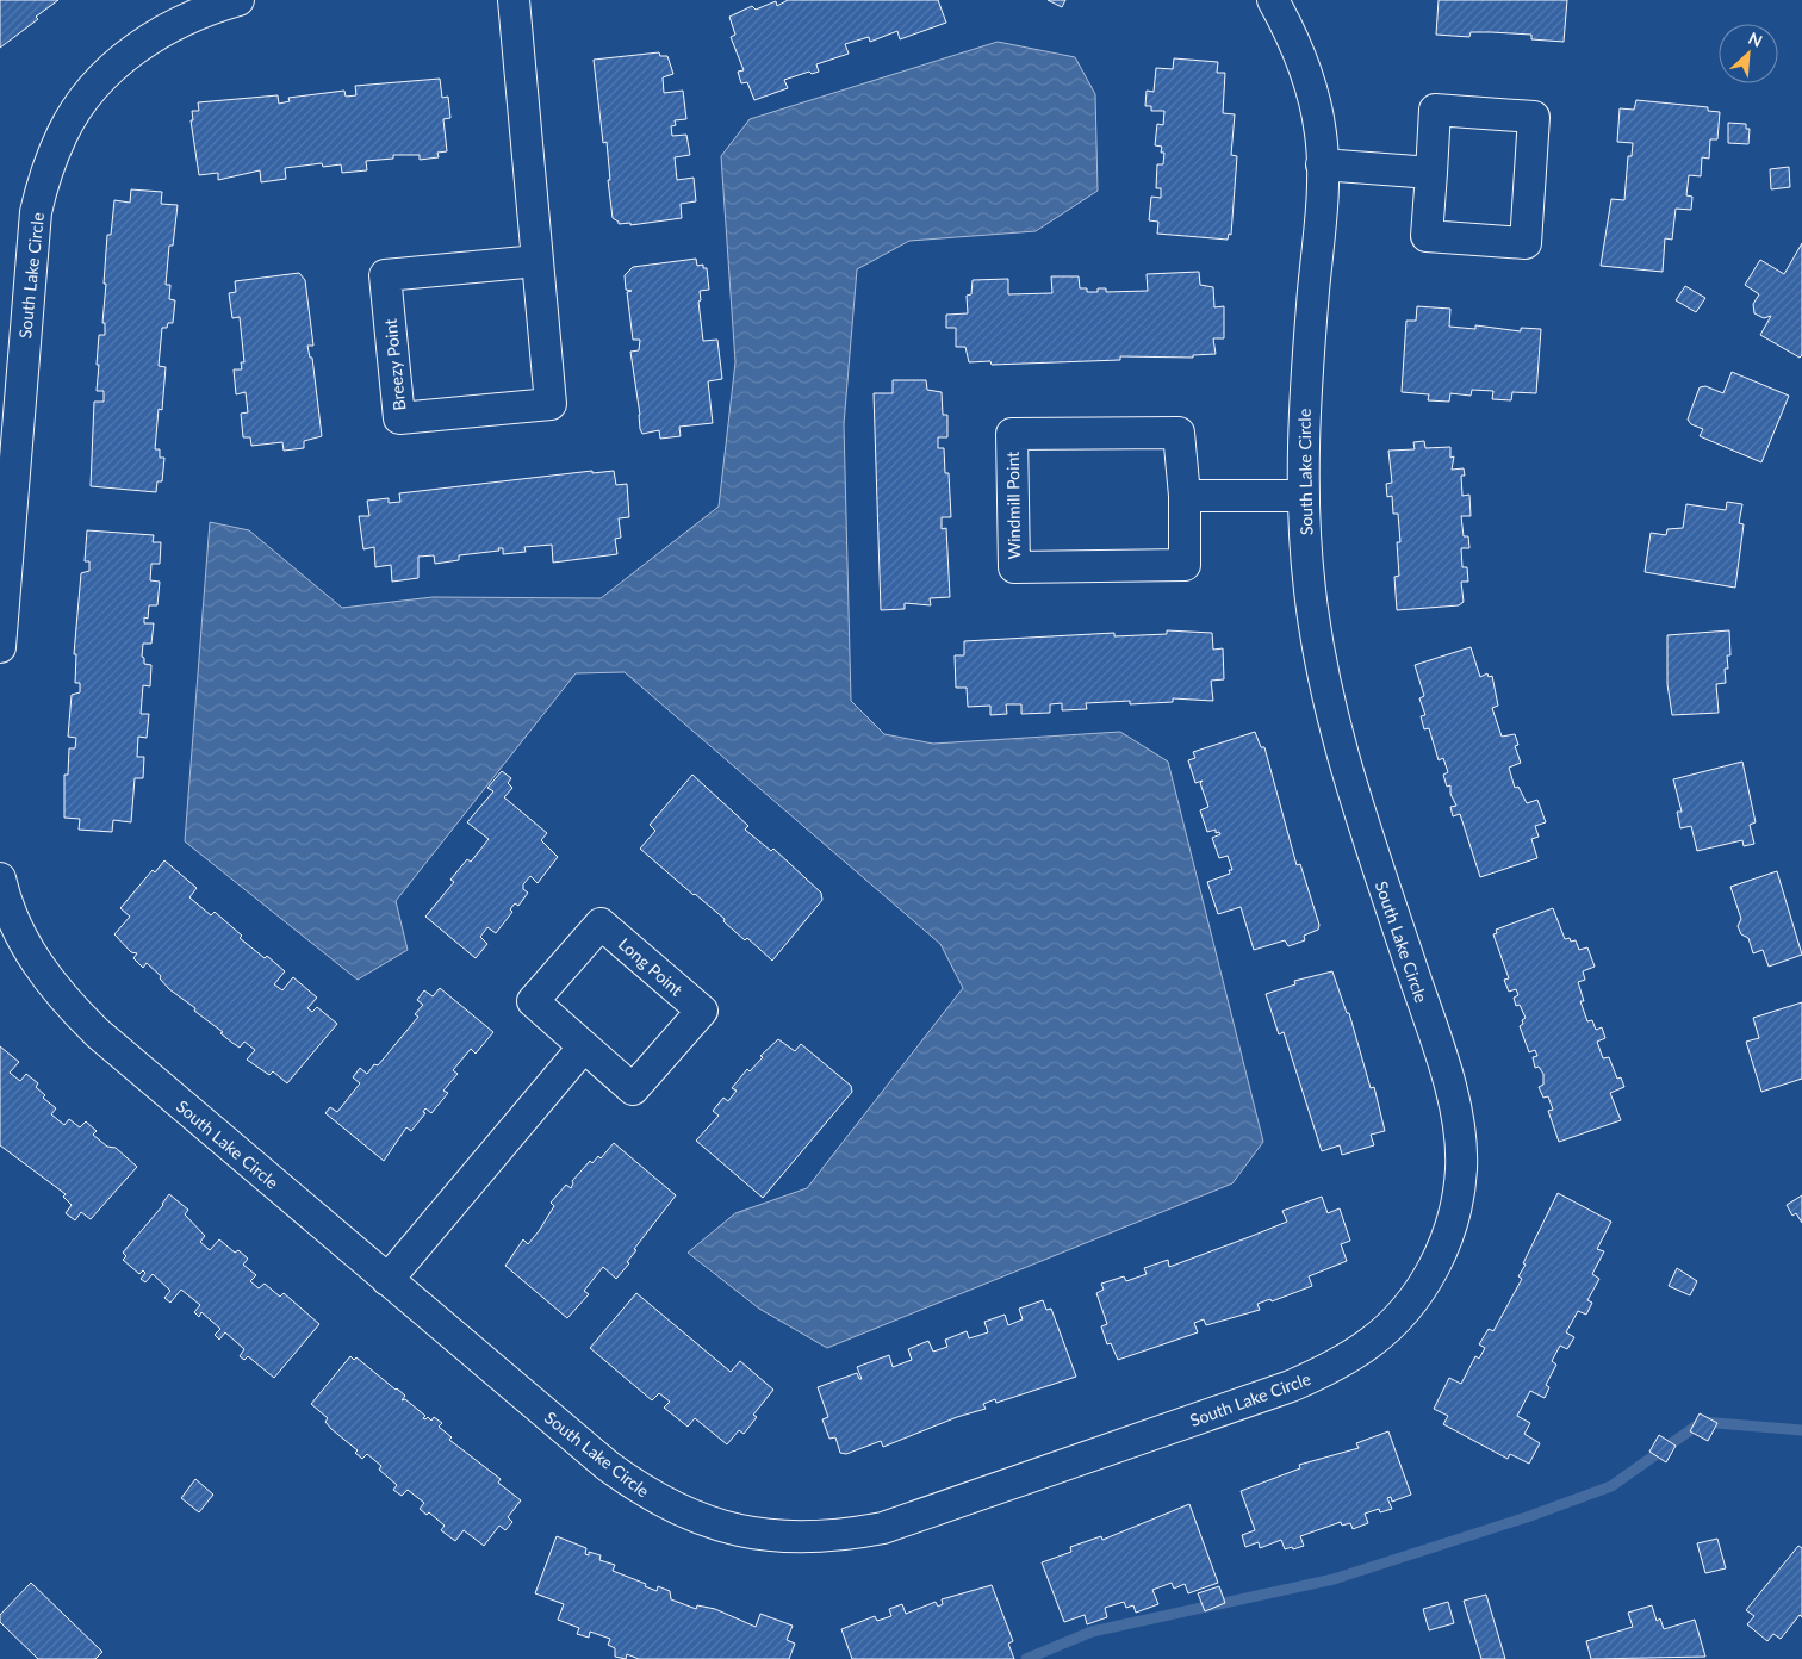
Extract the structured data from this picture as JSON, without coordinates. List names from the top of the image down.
{
  "streets": {
    "street": [
      "South Lake Circle",
      "Breezy Point",
      "Windmill Point",
      "Long Point"
    ]
  },
  "north": "top right"
}
